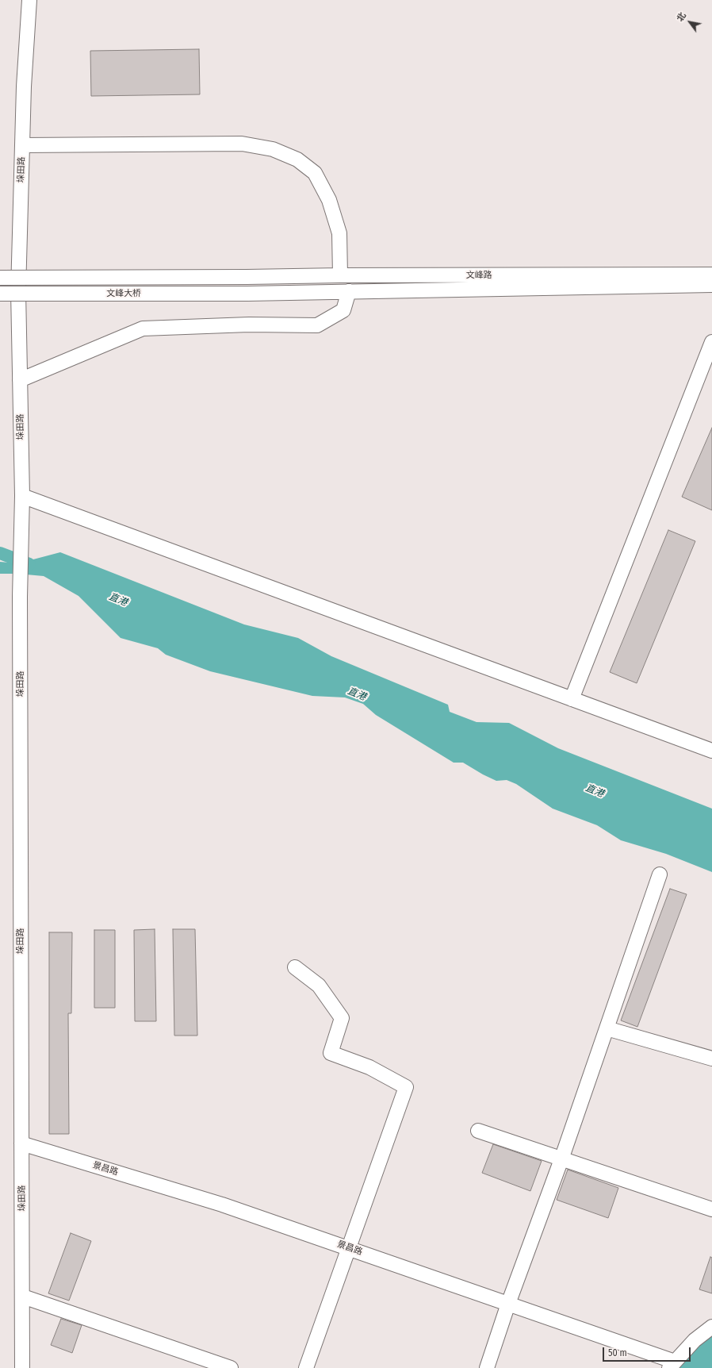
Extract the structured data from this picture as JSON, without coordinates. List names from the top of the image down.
{
  "streets": {
    "street": [
      "垛田路",
      "文峰路",
      "文峰大桥",
      "景昌路"
    ]
  },
  "crossings": [
    ["垛田路", "景昌路"],
    ["文峰路", "文峰大桥"]
  ],
  "water": ["直港"],
  "scale_bar": "50 m",
  "north": "top left"
}
